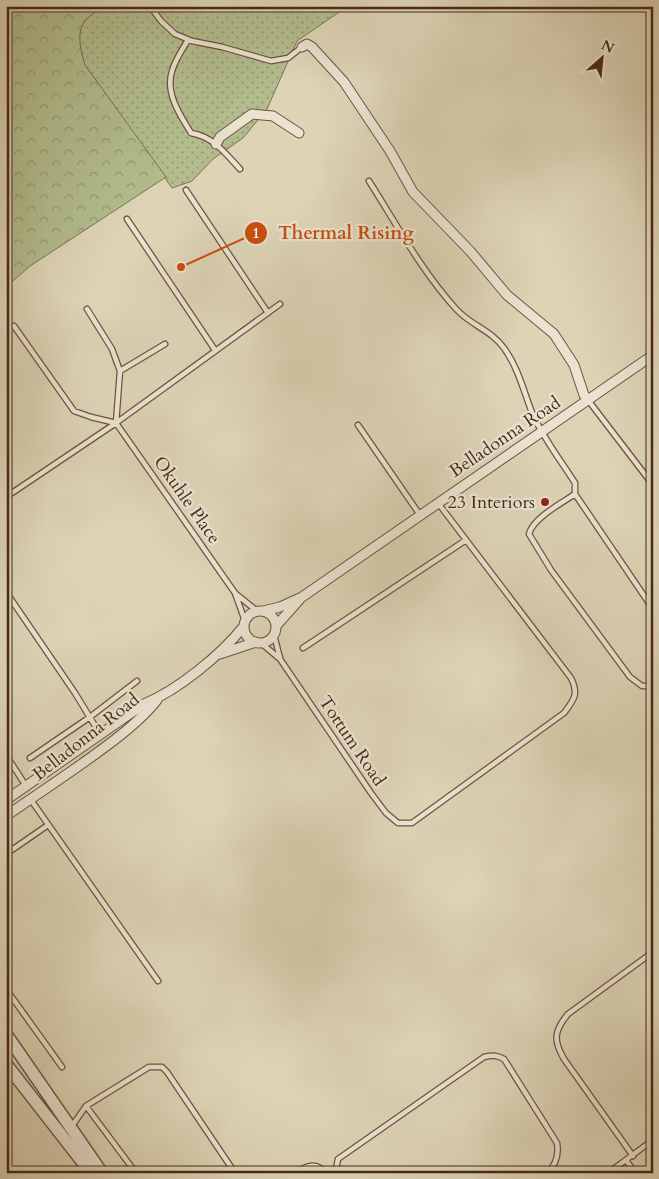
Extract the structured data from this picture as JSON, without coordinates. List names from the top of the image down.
{
  "streets": {
    "street": ["Belladonna Road"],
    "lane": ["Okuhle Place", "Tottum Road"]
  },
  "crossings": [
    ["Belladonna Road", "Okuhle Place"],
    ["Belladonna Road", "Tottum Road"],
    ["Okuhle Place", "Tottum Road"]
  ],
  "places": ["Thermal Rising", "23 Interiors"],
  "north": "top right"
}
